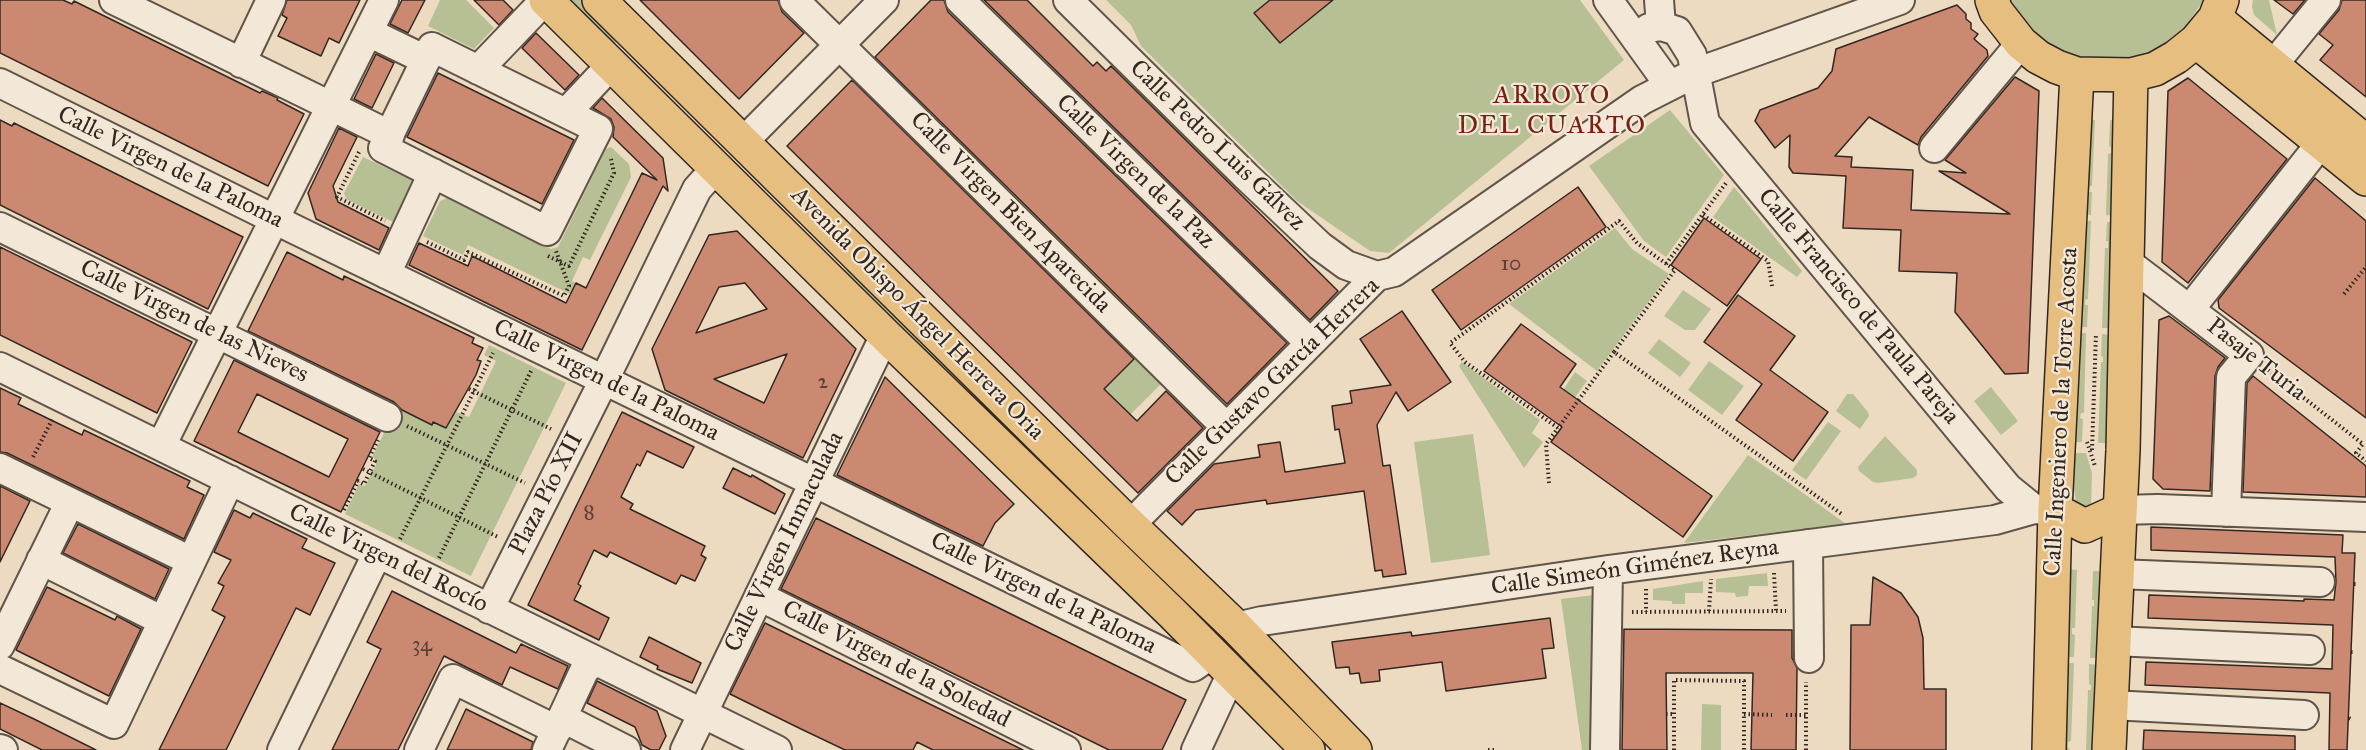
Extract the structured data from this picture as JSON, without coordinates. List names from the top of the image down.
{
  "streets": {
    "main road": ["Avenida Obispo Ángel Herrera Oria", "Calle Ingeniero de la Torre Acosta"],
    "street": [
      "Calle Pedro Luis Gálvez",
      "Calle Virgen de la Paloma",
      "Calle Virgen de la Paz",
      "Calle Virgen Bien Aparecida",
      "Calle Francisco de Paula Pareja",
      "Calle Virgen de las Nieves",
      "Pasaje Turia",
      "Calle Gustavo García Herrera",
      "Plaza Pío XII",
      "Calle Virgen Inmaculada",
      "Calle Virgen del Rocío",
      "Calle Simeón Giménez Reyna",
      "Calle Virgen de la Soledad"
    ]
  },
  "crossings": [
    ["Calle Pedro Luis Gálvez", "Calle Gustavo García Herrera"],
    ["Calle Virgen de la Paloma", "Avenida Obispo Ángel Herrera Oria"],
    ["Calle Virgen de la Paloma", "Plaza Pío XII"],
    ["Calle Virgen de la Paloma", "Calle Virgen Inmaculada"],
    ["Calle Virgen de la Paz", "Calle Gustavo García Herrera"],
    ["Calle Virgen Bien Aparecida", "Calle Gustavo García Herrera"],
    ["Calle Francisco de Paula Pareja", "Calle Gustavo García Herrera"],
    ["Calle Francisco de Paula Pareja", "Calle Ingeniero de la Torre Acosta"],
    ["Calle Francisco de Paula Pareja", "Calle Simeón Giménez Reyna"],
    ["Avenida Obispo Ángel Herrera Oria", "Calle Gustavo García Herrera"],
    ["Avenida Obispo Ángel Herrera Oria", "Plaza Pío XII"],
    ["Avenida Obispo Ángel Herrera Oria", "Calle Virgen Inmaculada"],
    ["Avenida Obispo Ángel Herrera Oria", "Calle Simeón Giménez Reyna"],
    ["Calle Ingeniero de la Torre Acosta", "Calle Simeón Giménez Reyna"],
    ["Plaza Pío XII", "Calle Virgen del Rocío"],
    ["Calle Virgen Inmaculada", "Calle Virgen del Rocío"],
    ["Calle Virgen Inmaculada", "Calle Virgen de la Soledad"]
  ],
  "districts": ["ARROYO DEL CUARTO"],
  "house_numbers": [
    "10",
    "2",
    "8",
    "34"
  ]
}
